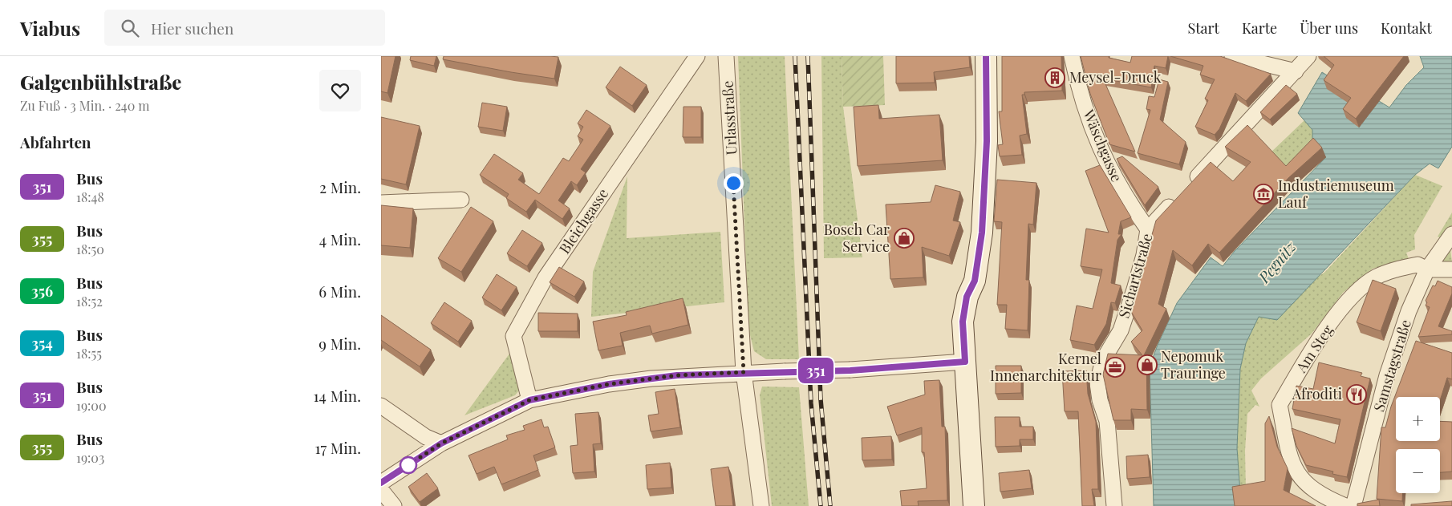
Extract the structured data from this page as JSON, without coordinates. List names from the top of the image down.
{
  "streets": {
    "street": [
      "Urlasstraße",
      "Wäschgasse",
      "Bleichgasse",
      "Sichartstraße",
      "Am Steg",
      "Samstagstraße"
    ]
  },
  "crossings": [
    ["Wäschgasse", "Sichartstraße"],
    ["Am Steg", "Samstagstraße"]
  ],
  "water": ["Pegnitz"],
  "places": {
    "building": ["Meysel-Druck"],
    "museum": ["Industriemuseum Lauf"],
    "shop": ["Bosch Car Service", "Nepomuk Trauringe"],
    "office": ["Kernel Innenarchitektur"],
    "restaurant": ["Afroditi"]
  },
  "lines": ["bus line 351"],
  "page": {
    "header": "Viabus",
    "search": "Hier suchen",
    "nav": [
      "Start",
      "Karte",
      "Über uns",
      "Kontakt"
    ],
    "heading": [
      ["Galgenbühlstraße", "Zu Fuß · 3 Min. · 240 m"],
      "Abfahrten"
    ],
    "on_map": "351",
    "list": [
      {
        "mark": "351",
        "name": "Bus",
        "note": "18:48",
        "value": "2 Min."
      },
      {
        "mark": "355",
        "name": "Bus",
        "note": "18:50",
        "value": "4 Min."
      },
      {
        "mark": "356",
        "name": "Bus",
        "note": "18:52",
        "value": "6 Min."
      },
      {
        "mark": "354",
        "name": "Bus",
        "note": "18:55",
        "value": "9 Min."
      },
      {
        "mark": "351",
        "name": "Bus",
        "note": "19:00",
        "value": "14 Min."
      },
      {
        "mark": "355",
        "name": "Bus",
        "note": "19:03",
        "value": "17 Min."
      }
    ],
    "map_buttons": ["+", "−"]
  }
}
